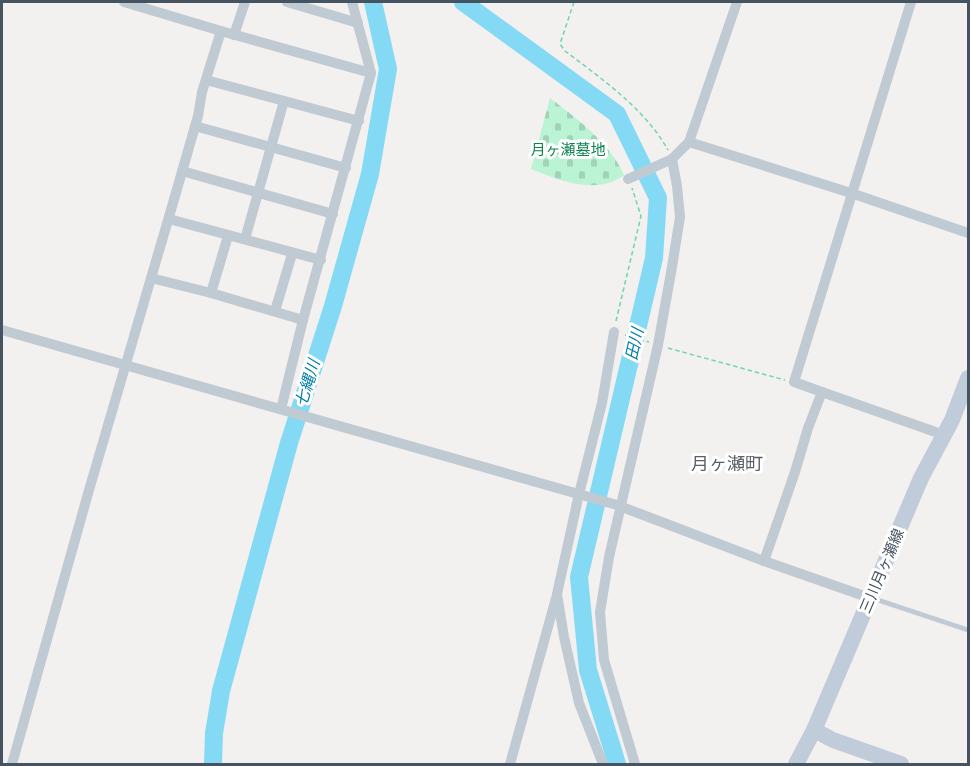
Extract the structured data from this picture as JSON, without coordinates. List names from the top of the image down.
{
  "streets": {
    "main road": ["三川月ヶ瀬線"]
  },
  "districts": ["月ヶ瀬町"],
  "water": ["田川", "七縄川"],
  "parks": ["月ヶ瀬墓地"]
}
